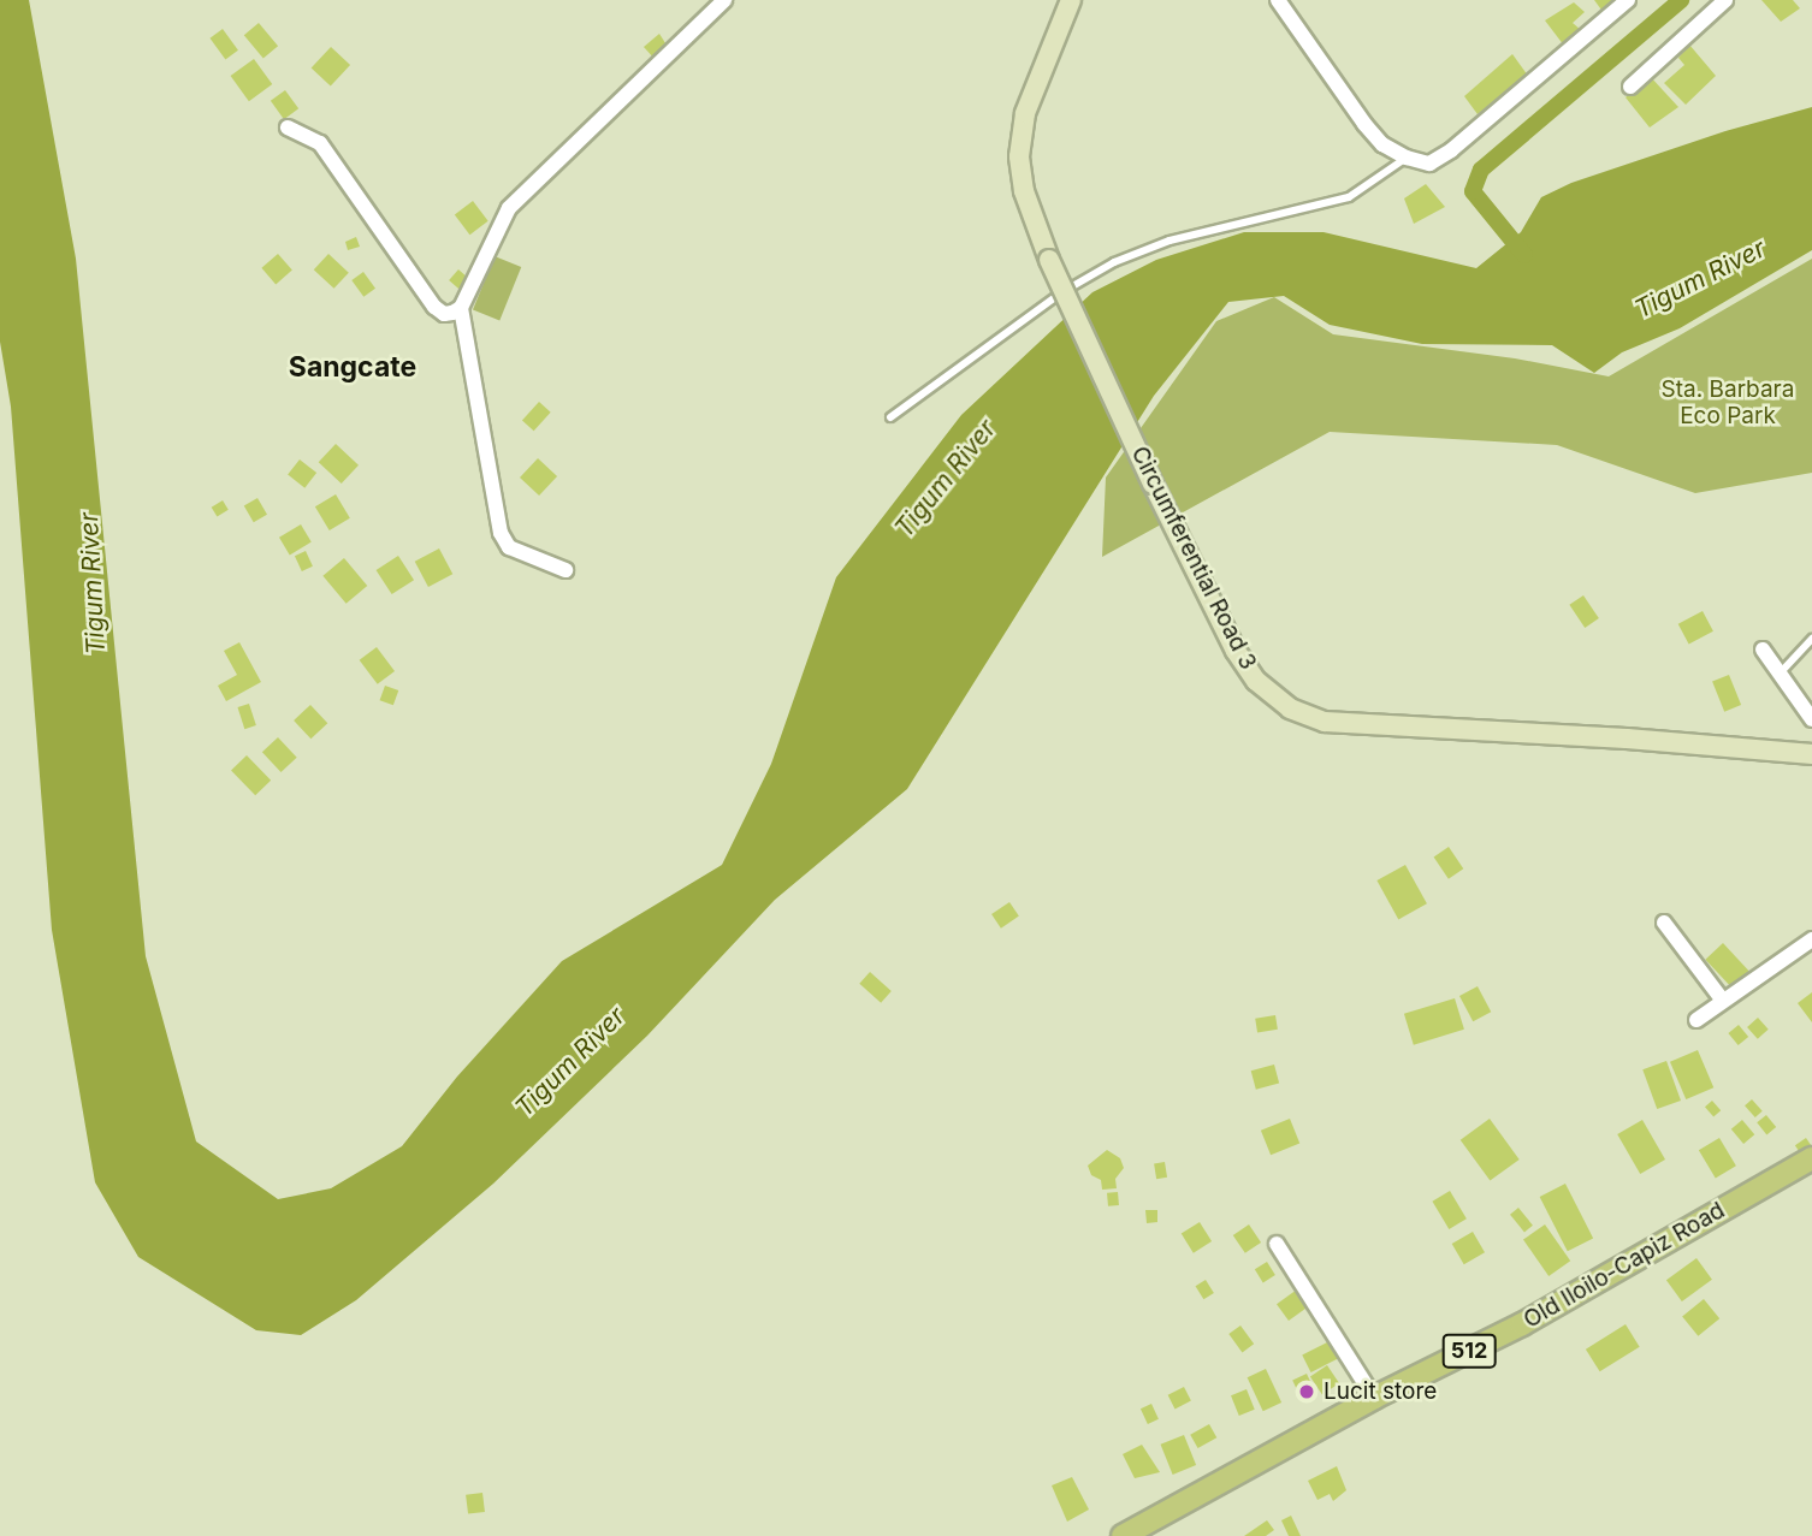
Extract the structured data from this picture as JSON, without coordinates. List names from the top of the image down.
{
  "streets": {
    "main road": ["Circumferential Road 3", "Old Iloilo-Capiz Road", "512"]
  },
  "districts": ["Sangcate"],
  "water": ["Tigum River"],
  "parks": ["Sta. Barbara Eco Park"],
  "places": ["Lucit store"]
}
